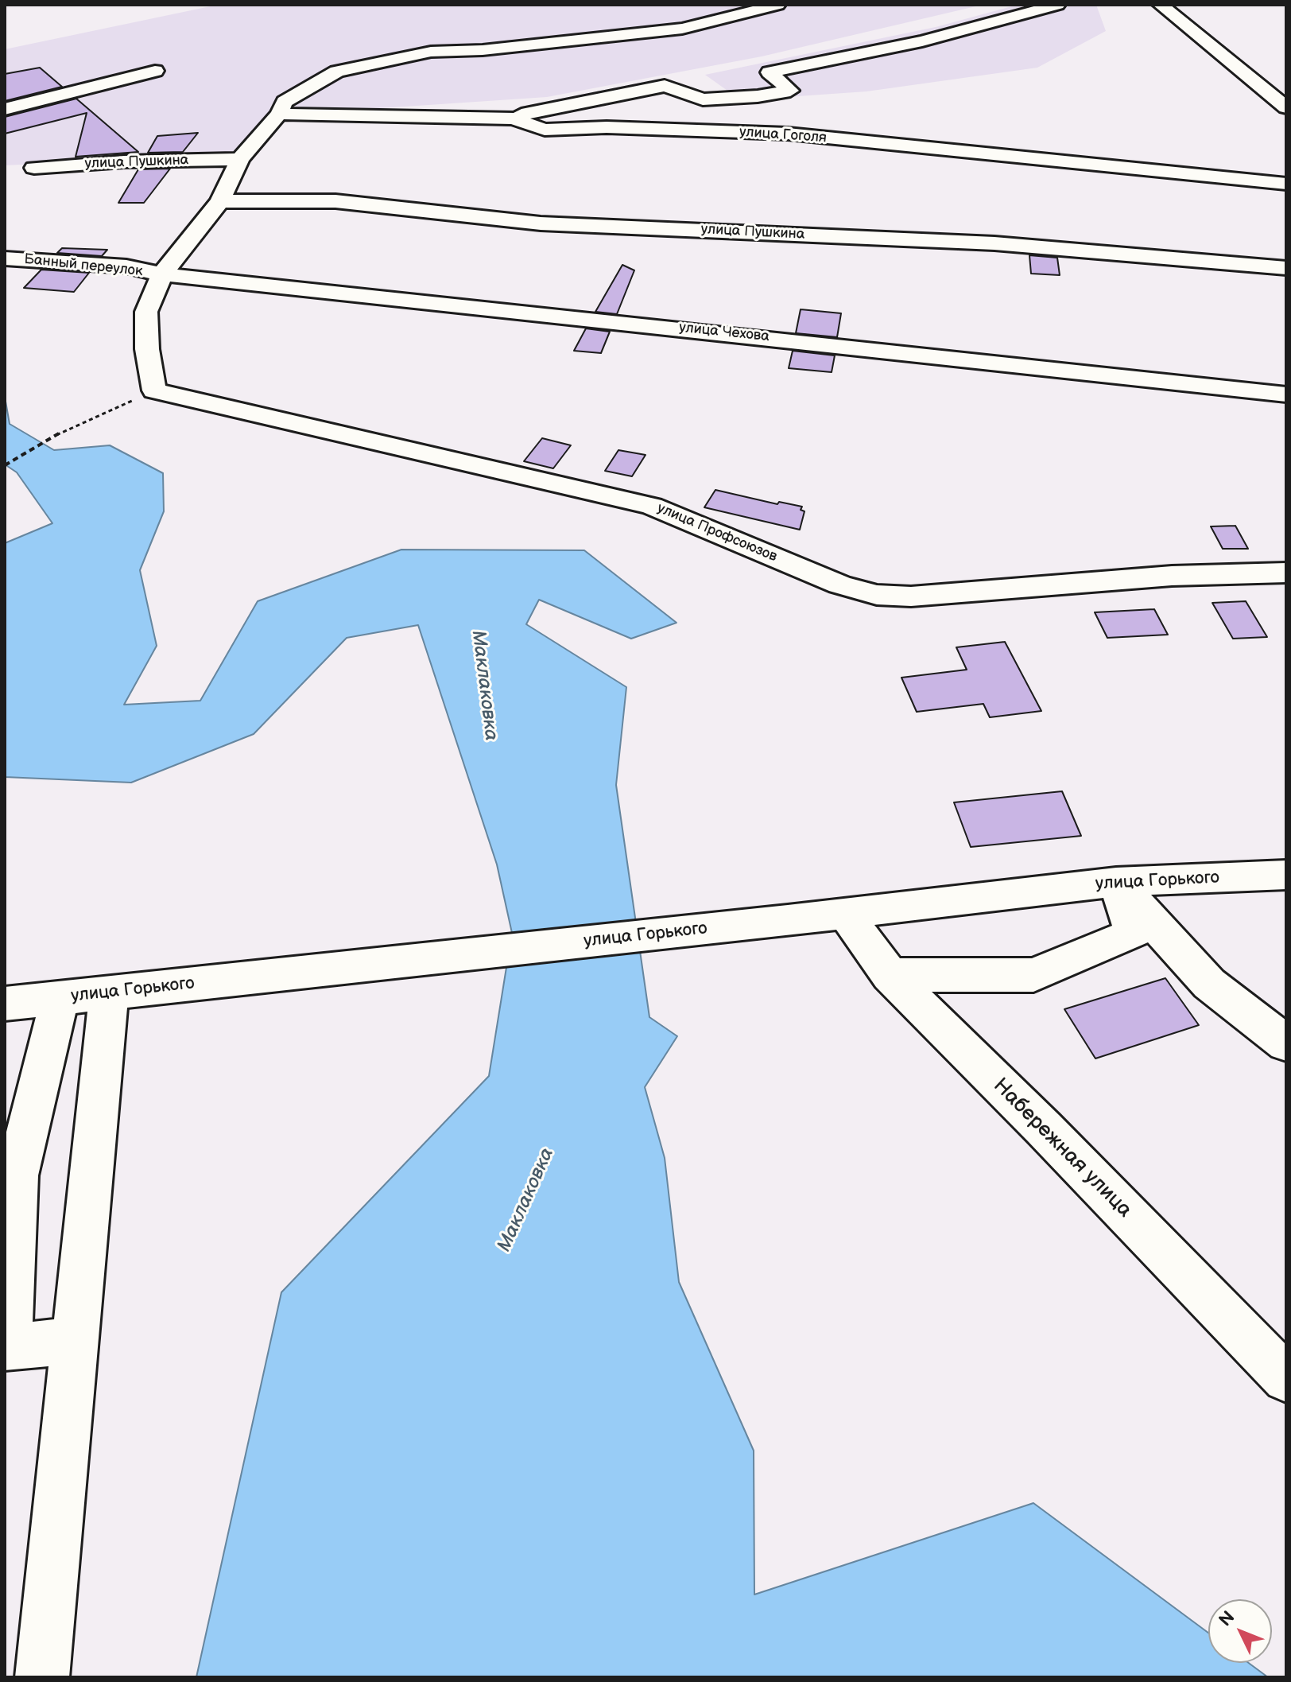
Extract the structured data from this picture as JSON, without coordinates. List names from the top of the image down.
{
  "streets": {
    "street": [
      "улица Гоголя",
      "улица Пушкина",
      "Банный переулок",
      "улица Чехова",
      "улица Профсоюзов",
      "улица Горького",
      "Набережная улица"
    ]
  },
  "crossings": [
    ["Банный переулок", "улица Чехова"],
    ["улица Горького", "Набережная улица"]
  ],
  "water": ["Маклаковка"],
  "north": "top left"
}
